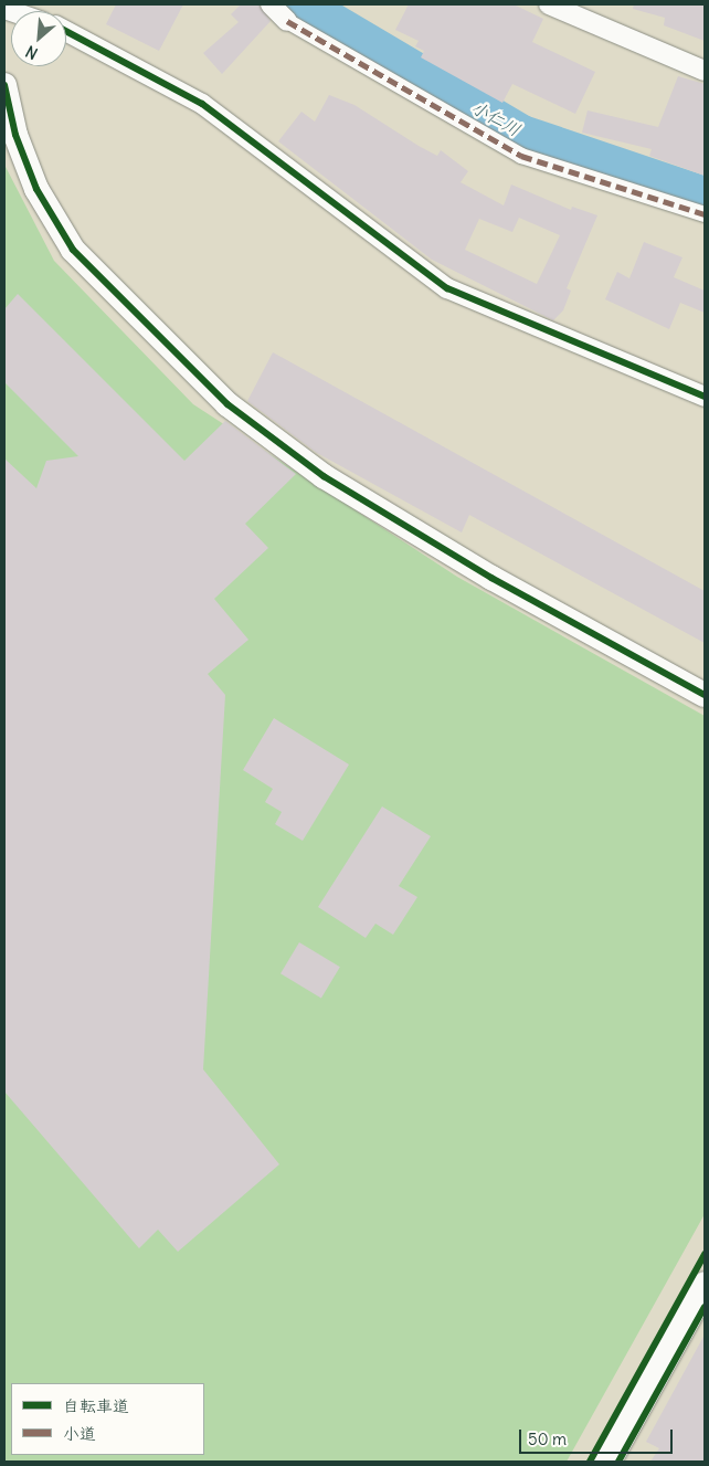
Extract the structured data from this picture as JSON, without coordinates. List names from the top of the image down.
{
  "water": ["小仁川"],
  "legend": ["自転車道", "小道"],
  "scale_bar": "50 m",
  "north": "bottom left"
}
